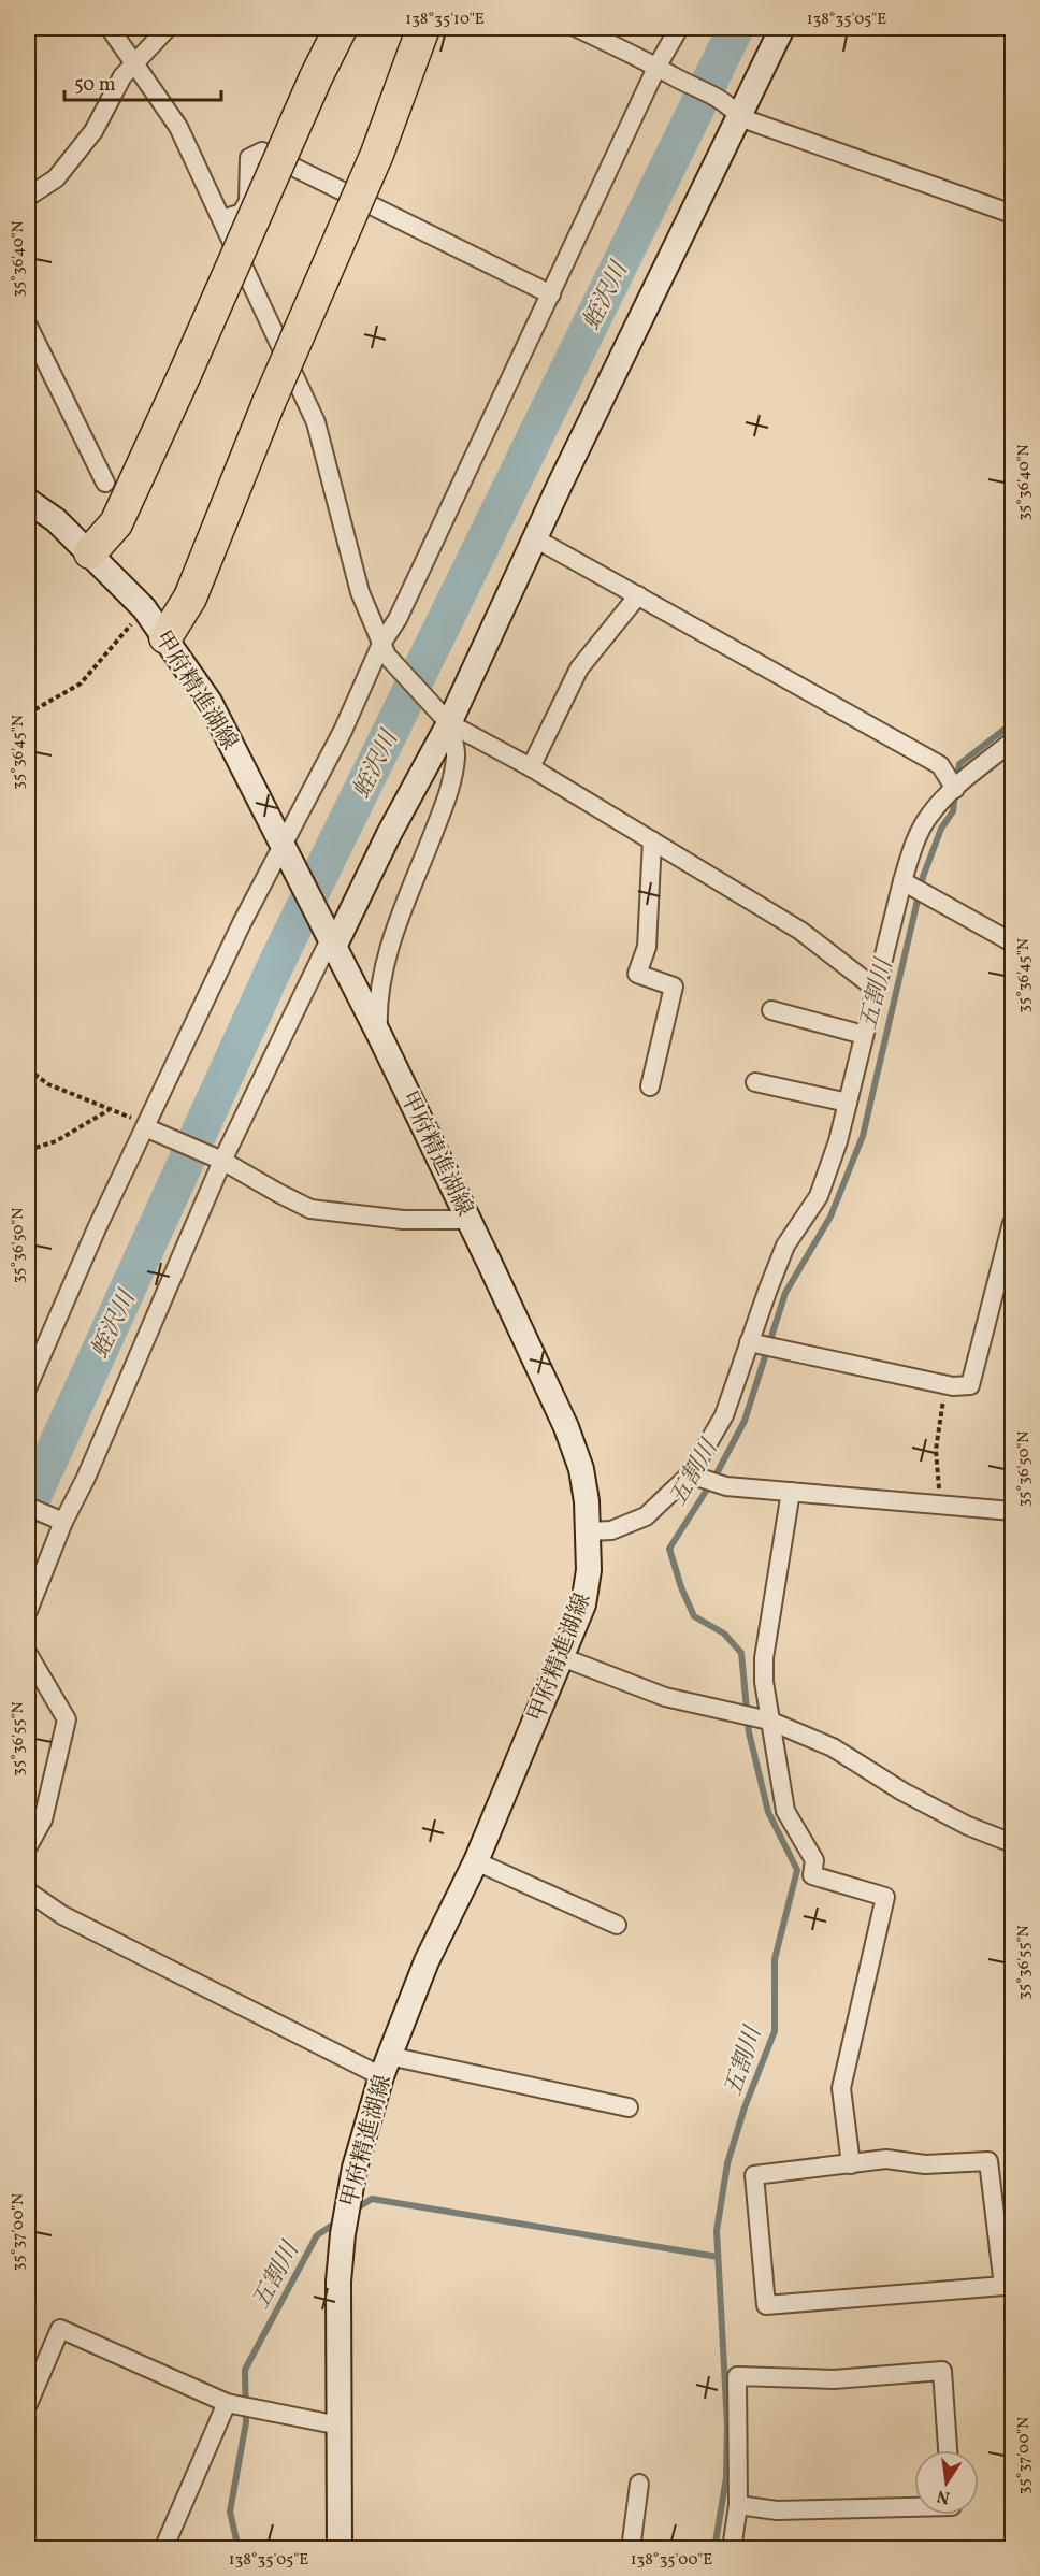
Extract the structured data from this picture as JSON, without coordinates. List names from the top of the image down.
{
  "streets": {
    "main road": ["甲府精進湖線"]
  },
  "water": ["蛭沢川", "五割川"],
  "scale_bar": "50 m",
  "north": "bottom",
  "coordinates": [
    "138°35'10\"E",
    "138°35'05\"E",
    "35°36'40\"N",
    "35°36'45\"N",
    "35°36'50\"N",
    "35°36'55\"N",
    "35°37'00\"N",
    "138°35'00\"E"
  ]
}
